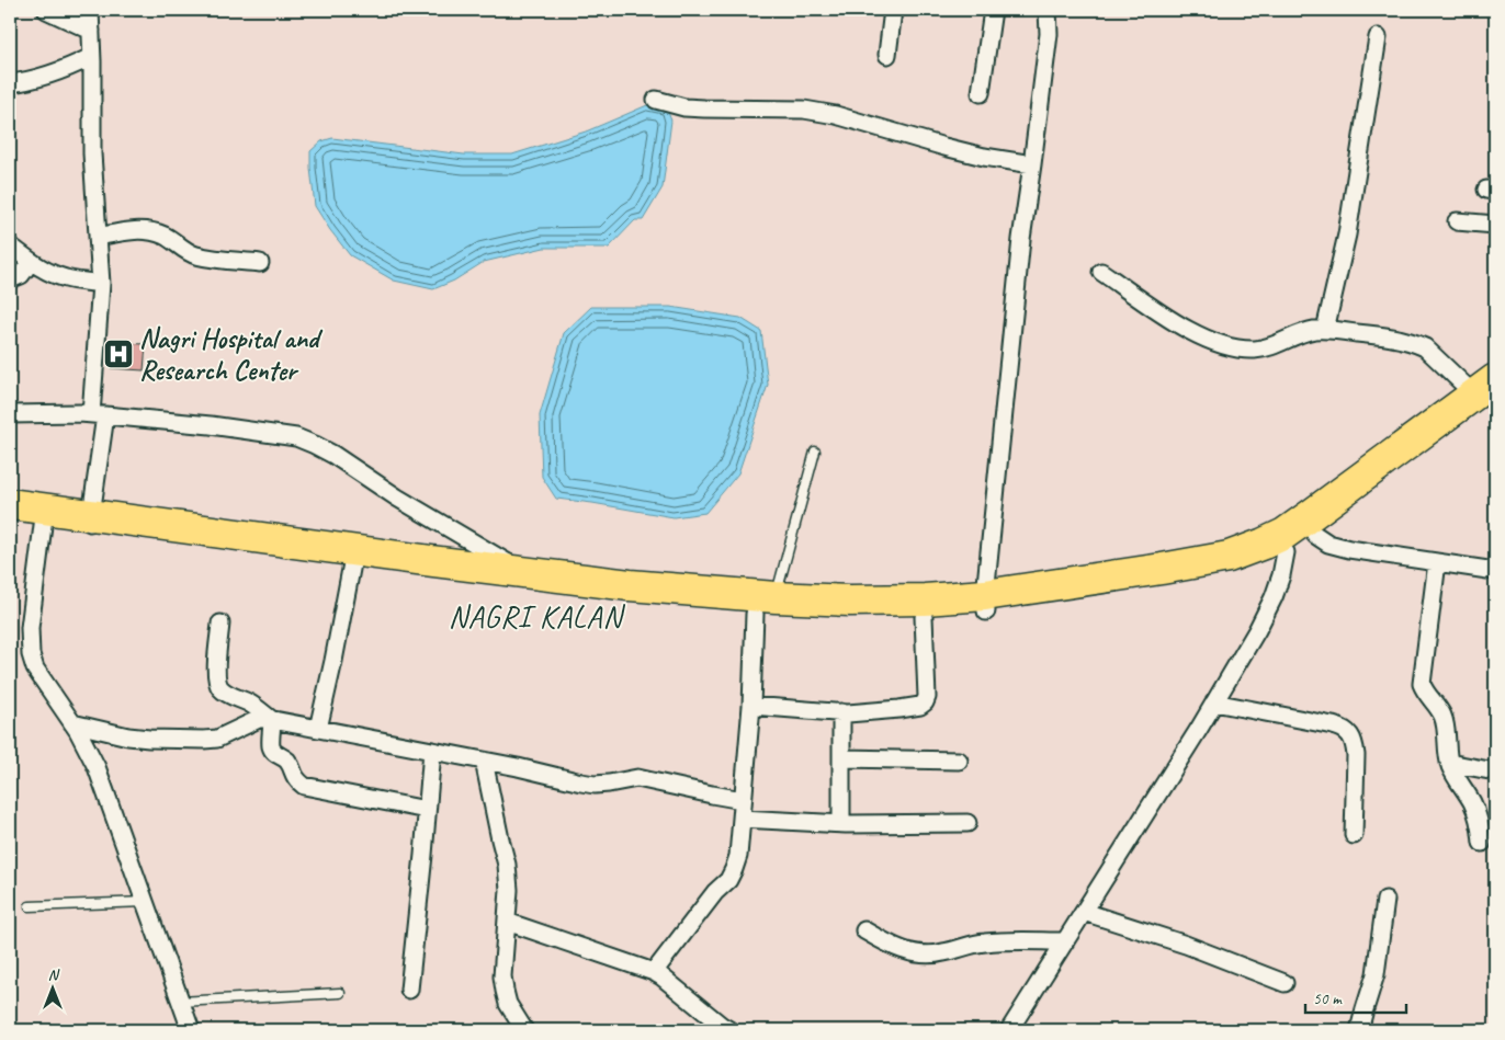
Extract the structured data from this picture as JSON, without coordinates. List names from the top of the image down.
{
  "districts": ["NAGRI KALAN"],
  "places": {
    "hospital": ["Nagri Hospital and Research Center"]
  },
  "scale_bar": "50 m",
  "north": "top"
}
